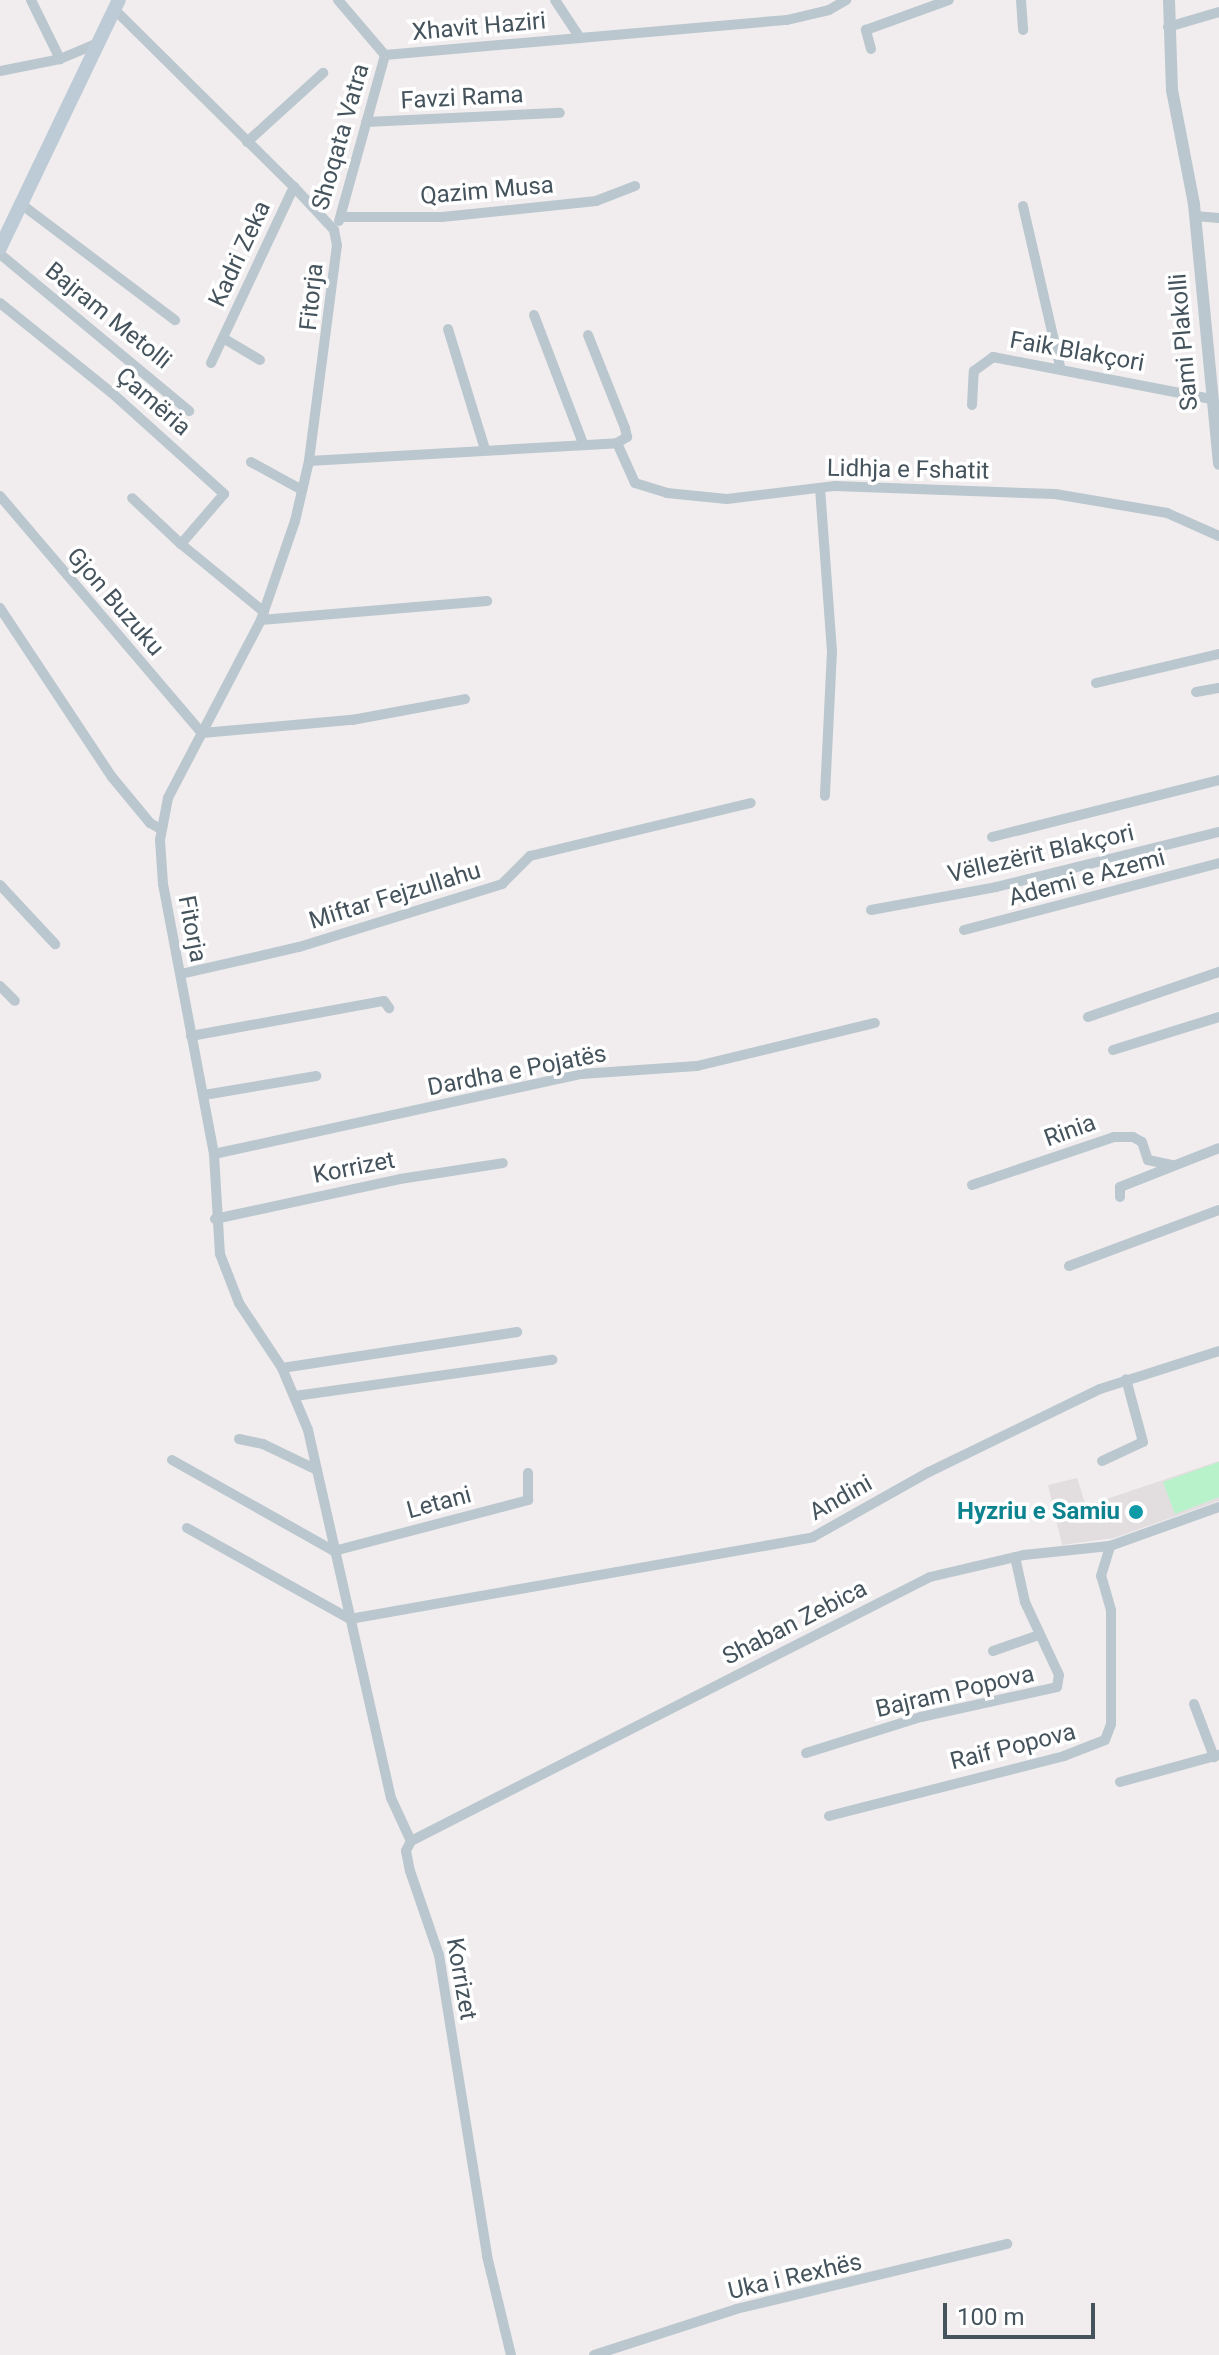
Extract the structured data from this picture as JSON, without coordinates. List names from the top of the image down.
{
  "streets": {
    "main road": ["Bajram Metolli"],
    "street": [
      "Xhavit Haziri",
      "Favzi Rama",
      "Shoqata Vatra",
      "Qazim Musa",
      "Kadri Zeka",
      "Fitorja",
      "Sami Plakolli",
      "Faik Blakçori",
      "Çamëria",
      "Lidhja e Fshatit",
      "Gjon Buzuku",
      "Vëllezërit Blakçori",
      "Ademi e Azemi",
      "Miftar Fejzullahu",
      "Dardha e Pojatës",
      "Rinia",
      "Korrizet",
      "Andini",
      "Letani",
      "Shaban Zebica",
      "Bajram Popova",
      "Raif Popova",
      "Uka i Rexhës"
    ]
  },
  "crossings": [
    ["Xhavit Haziri", "Shoqata Vatra"],
    ["Favzi Rama", "Shoqata Vatra"],
    ["Shoqata Vatra", "Qazim Musa"],
    ["Shoqata Vatra", "Fitorja"],
    ["Kadri Zeka", "Fitorja"],
    ["Fitorja", "Bajram Metolli"],
    ["Fitorja", "Gjon Buzuku"],
    ["Fitorja", "Miftar Fejzullahu"],
    ["Fitorja", "Dardha e Pojatës"],
    ["Fitorja", "Korrizet"],
    ["Sami Plakolli", "Faik Blakçori"],
    ["Dardha e Pojatës", "Korrizet"],
    ["Korrizet", "Andini"],
    ["Korrizet", "Letani"],
    ["Korrizet", "Shaban Zebica"],
    ["Shaban Zebica", "Bajram Popova"],
    ["Shaban Zebica", "Raif Popova"]
  ],
  "places": ["Hyzriu e Samiu"],
  "scale_bar": "100 m"
}
